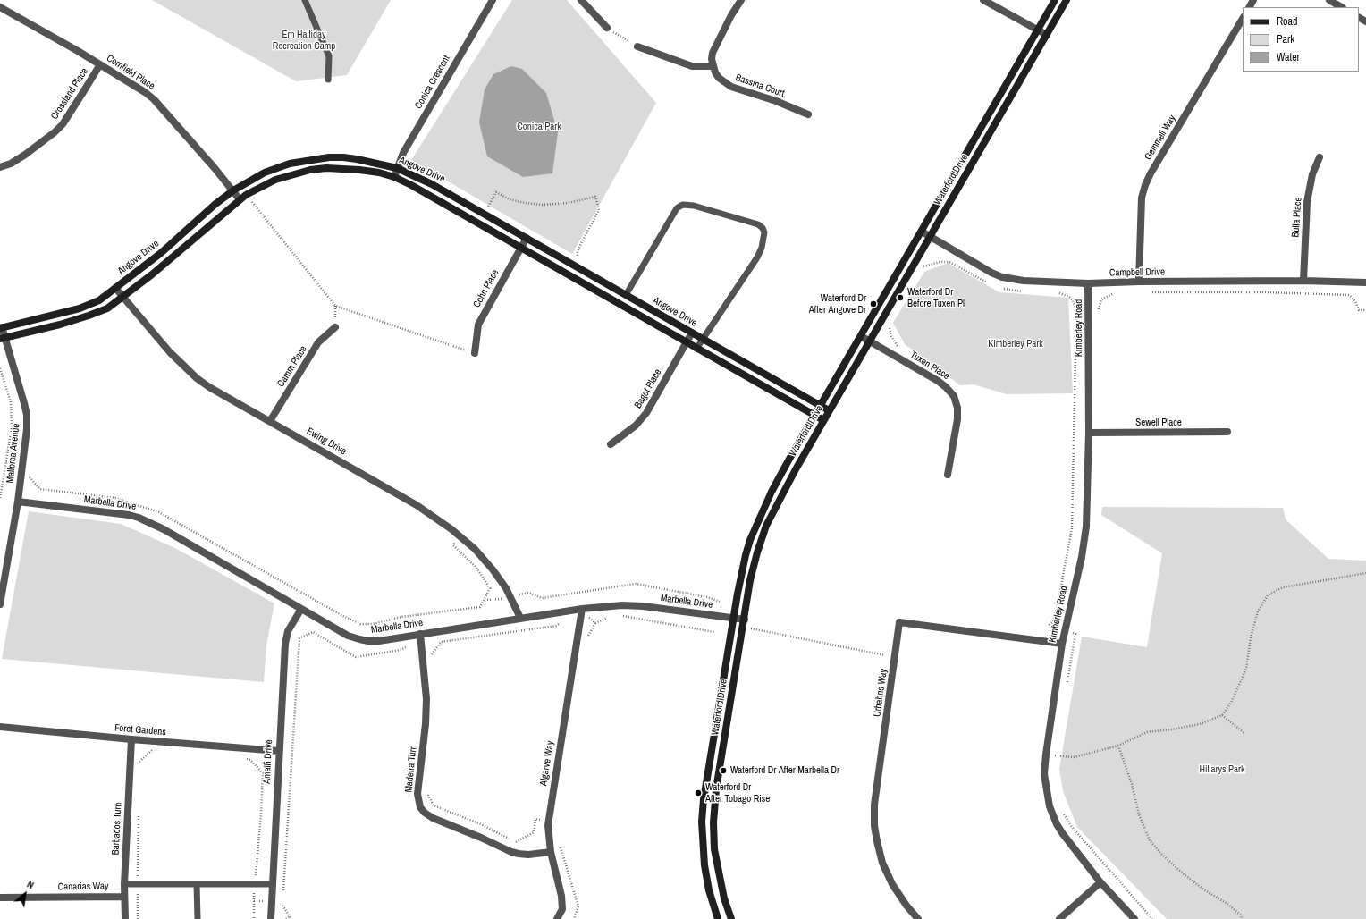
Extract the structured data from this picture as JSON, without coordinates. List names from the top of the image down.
{
  "streets": {
    "street": [
      "Cornfield Place",
      "Conica Crescent",
      "Bassina Court",
      "Crossland Place",
      "Gemmell Way",
      "Angove Drive",
      "Waterford Drive",
      "Bulla Place",
      "Campbell Drive",
      "Cohn Place",
      "Kimberley Road",
      "Tuxen Place",
      "Camm Place",
      "Bagot Place",
      "Sewell Place",
      "Ewing Drive",
      "Mallorca Avenue",
      "Marbella Drive",
      "Urbahns Way",
      "Foret Gardens",
      "Amalfi Drive",
      "Algarve Way",
      "Madeira Turn",
      "Barbados Turn",
      "Canarias Way"
    ]
  },
  "crossings": [
    ["Cornfield Place", "Crossland Place"],
    ["Cornfield Place", "Angove Drive"],
    ["Conica Crescent", "Angove Drive"],
    ["Gemmell Way", "Campbell Drive"],
    ["Angove Drive", "Waterford Drive"],
    ["Angove Drive", "Cohn Place"],
    ["Angove Drive", "Bagot Place"],
    ["Angove Drive", "Ewing Drive"],
    ["Angove Drive", "Mallorca Avenue"],
    ["Waterford Drive", "Campbell Drive"],
    ["Waterford Drive", "Tuxen Place"],
    ["Waterford Drive", "Marbella Drive"],
    ["Bulla Place", "Campbell Drive"],
    ["Campbell Drive", "Kimberley Road"],
    ["Kimberley Road", "Sewell Place"],
    ["Kimberley Road", "Urbahns Way"],
    ["Camm Place", "Ewing Drive"],
    ["Ewing Drive", "Marbella Drive"],
    ["Mallorca Avenue", "Marbella Drive"],
    ["Marbella Drive", "Amalfi Drive"],
    ["Marbella Drive", "Algarve Way"],
    ["Marbella Drive", "Madeira Turn"],
    ["Foret Gardens", "Amalfi Drive"],
    ["Foret Gardens", "Barbados Turn"],
    ["Algarve Way", "Madeira Turn"],
    ["Barbados Turn", "Canarias Way"]
  ],
  "parks": [
    "Ern Halliday Recreation Camp",
    "Conica Park",
    "Kimberley Park",
    "Hillarys Park"
  ],
  "places": [
    "Waterford Dr Before Tuxen Pl",
    "Waterford Dr After Angove Dr",
    "Waterford Dr After Marbella Dr",
    "Waterford Dr After Tobago Rise"
  ],
  "legend": ["Road", "Park", "Water"],
  "north": "top right"
}
